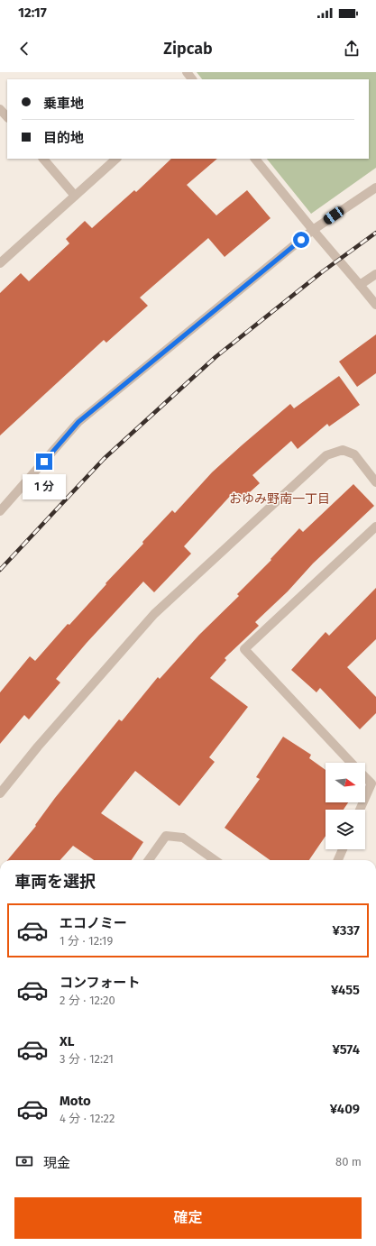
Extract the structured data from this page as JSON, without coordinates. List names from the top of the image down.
{
  "districts": ["おゆみ野南一丁目"],
  "north": "right",
  "page": {
    "status": "12:17",
    "header": "Zipcab",
    "banner": ["乗車地", "目的地"],
    "bubble": "1 分",
    "heading": "車両を選択",
    "list": [
      {
        "name": "エコノミー",
        "note": "1 分 · 12:19",
        "value": "¥337"
      },
      {
        "name": "コンフォート",
        "note": "2 分 · 12:20",
        "value": "¥455"
      },
      {
        "name": "XL",
        "note": "3 分 · 12:21",
        "value": "¥574"
      },
      {
        "name": "Moto",
        "note": "4 分 · 12:22",
        "value": "¥409"
      }
    ],
    "pay": ["現金", "80 m"],
    "buttons": "確定"
  }
}
